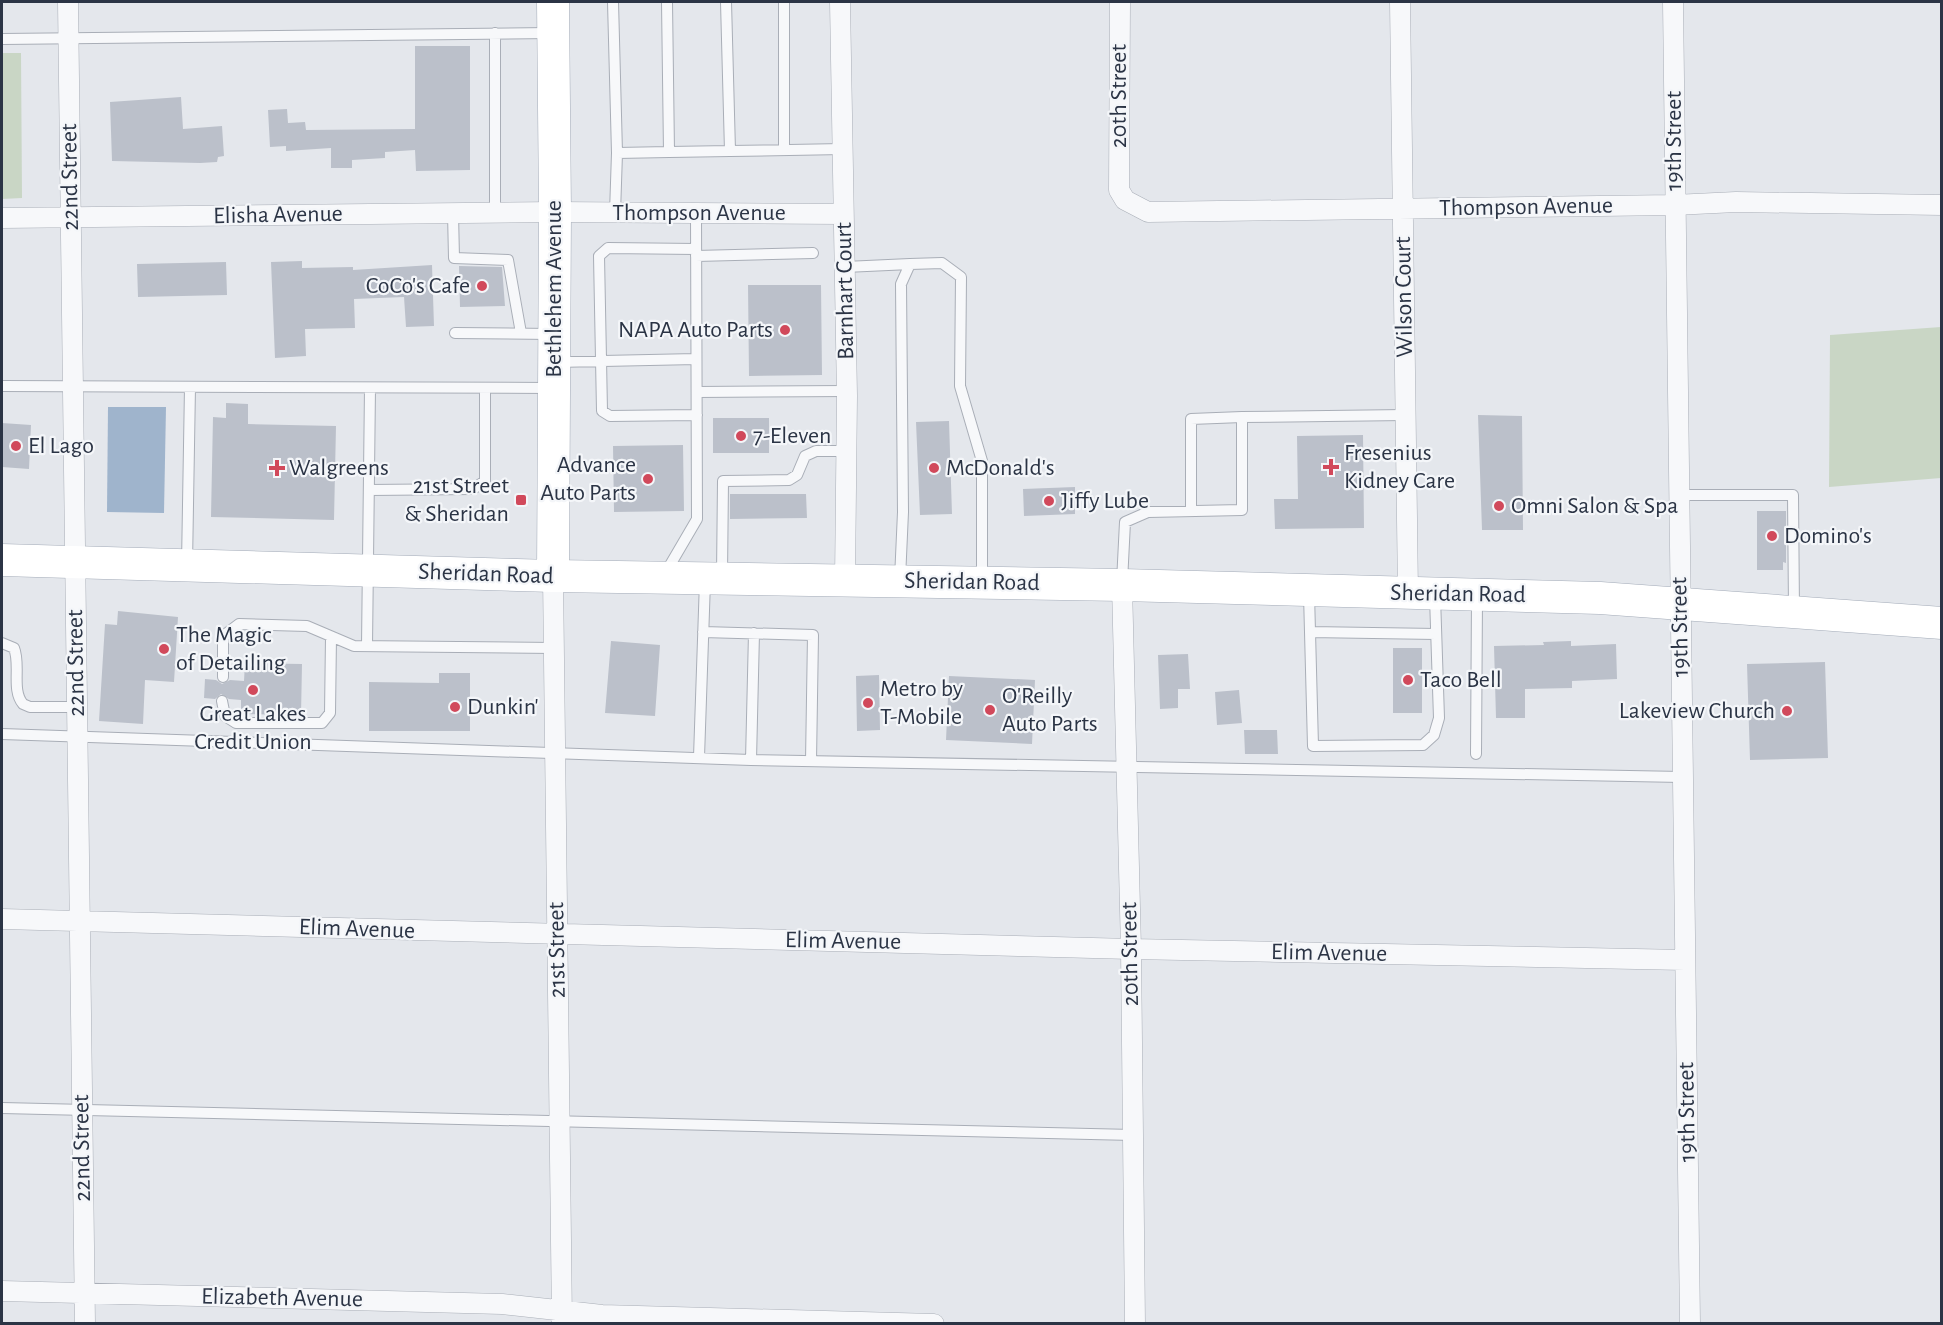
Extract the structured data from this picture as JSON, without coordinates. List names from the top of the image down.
{
  "streets": {
    "main road": ["Bethlehem Avenue", "Sheridan Road"],
    "street": [
      "20th Street",
      "19th Street",
      "22nd Street",
      "Thompson Avenue",
      "Elisha Avenue",
      "Barnhart Court",
      "Wilson Court",
      "Elim Avenue",
      "21st Street",
      "Elizabeth Avenue"
    ]
  },
  "crossings": [
    ["20th Street", "Thompson Avenue"],
    ["20th Street", "Sheridan Road"],
    ["20th Street", "Elim Avenue"],
    ["19th Street", "Thompson Avenue"],
    ["19th Street", "Sheridan Road"],
    ["19th Street", "Elim Avenue"],
    ["22nd Street", "Elisha Avenue"],
    ["22nd Street", "Sheridan Road"],
    ["22nd Street", "Elim Avenue"],
    ["22nd Street", "Elizabeth Avenue"],
    ["Thompson Avenue", "Elisha Avenue"],
    ["Thompson Avenue", "Bethlehem Avenue"],
    ["Thompson Avenue", "Barnhart Court"],
    ["Thompson Avenue", "Wilson Court"],
    ["Elisha Avenue", "Bethlehem Avenue"],
    ["Bethlehem Avenue", "Sheridan Road"],
    ["Bethlehem Avenue", "21st Street"],
    ["Barnhart Court", "Sheridan Road"],
    ["Wilson Court", "Sheridan Road"],
    ["Sheridan Road", "21st Street"],
    ["Elim Avenue", "21st Street"],
    ["21st Street", "Elizabeth Avenue"]
  ],
  "places": {
    "other": [
      "CoCo's Cafe",
      "NAPA Auto Parts",
      "7-Eleven",
      "El Lago",
      "McDonald's",
      "Advance Auto Parts",
      "Jiffy Lube",
      "Omni Salon & Spa",
      "Domino's",
      "The Magic of Detailing",
      "Taco Bell",
      "Great Lakes Credit Union",
      "Metro by T-Mobile",
      "Dunkin'",
      "O'Reilly Auto Parts",
      "Lakeview Church"
    ],
    "health": ["Fresenius Kidney Care", "Walgreens"],
    "transit": ["21st Street & Sheridan"]
  }
}
